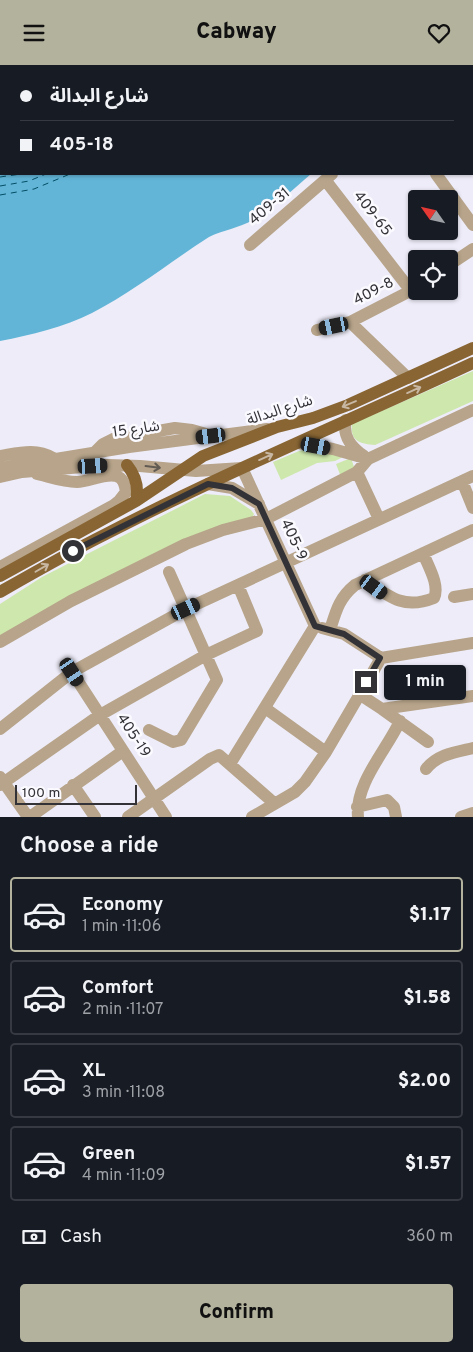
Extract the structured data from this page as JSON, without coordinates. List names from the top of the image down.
{
  "streets": {
    "main road": ["شارع البدالة"],
    "street": [
      "409-31",
      "409-65",
      "409-8",
      "شارع 15",
      "405-9",
      "405-19"
    ]
  },
  "crossings": [
    ["409-31", "409-65"],
    ["شارع البدالة", "شارع 15"],
    ["شارع 15", "405-9"]
  ],
  "scale_bar": "100 m",
  "north": "top left",
  "page": {
    "header": "Cabway",
    "banner": ["شارع البدالة", "405-18"],
    "bubble": "1 min",
    "scale": "100 m",
    "heading": "Choose a ride",
    "list": [
      {
        "name": "Economy",
        "note": "1 min · 11:06",
        "value": "$1.17"
      },
      {
        "name": "Comfort",
        "note": "2 min · 11:07",
        "value": "$1.58"
      },
      {
        "name": "XL",
        "note": "3 min · 11:08",
        "value": "$2.00"
      },
      {
        "name": "Green",
        "note": "4 min · 11:09",
        "value": "$1.57"
      }
    ],
    "pay": ["Cash", "360 m"],
    "buttons": "Confirm"
  }
}
